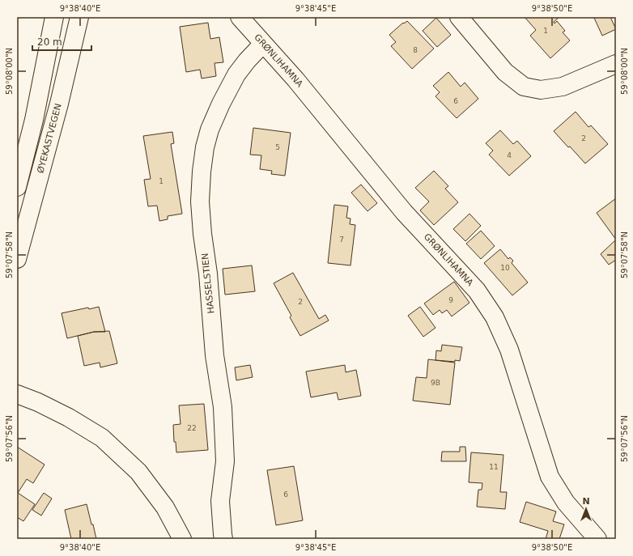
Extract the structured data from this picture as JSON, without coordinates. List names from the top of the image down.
{
  "streets": {
    "street": ["GRØNLIHAMNA", "ØYEKASTVEGEN", "HASSELSTIEN"]
  },
  "crossings": [
    ["GRØNLIHAMNA", "HASSELSTIEN"]
  ],
  "house_numbers": [
    "1",
    "8",
    "6",
    "2",
    "5",
    "4",
    "1",
    "7",
    "10",
    "9",
    "2",
    "9B",
    "22",
    "11",
    "6"
  ],
  "scale_bar": "20 m",
  "north": "top",
  "coordinates": [
    "9°38'40\"E",
    "9°38'45\"E",
    "9°38'50\"E",
    "59°08'00\"N",
    "59°07'58\"N",
    "59°07'56\"N"
  ]
}
